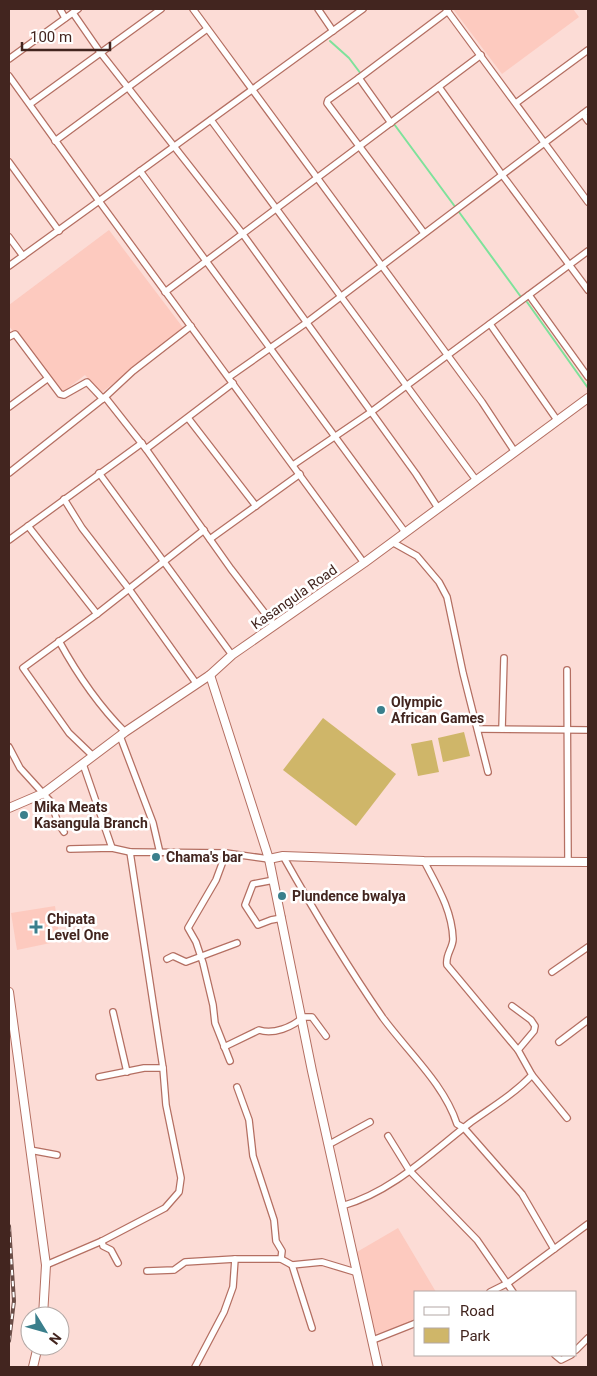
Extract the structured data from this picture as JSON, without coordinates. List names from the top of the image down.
{
  "streets": {
    "street": ["Kasangula Road"]
  },
  "places": {
    "other": [
      "Olympic African Games",
      "Mika Meats Kasangula Branch",
      "Chama's bar",
      "Plundence bwalya"
    ],
    "health": ["Chipata Level One"]
  },
  "legend": ["Road", "Park"],
  "scale_bar": "100 m",
  "north": "bottom right"
}
